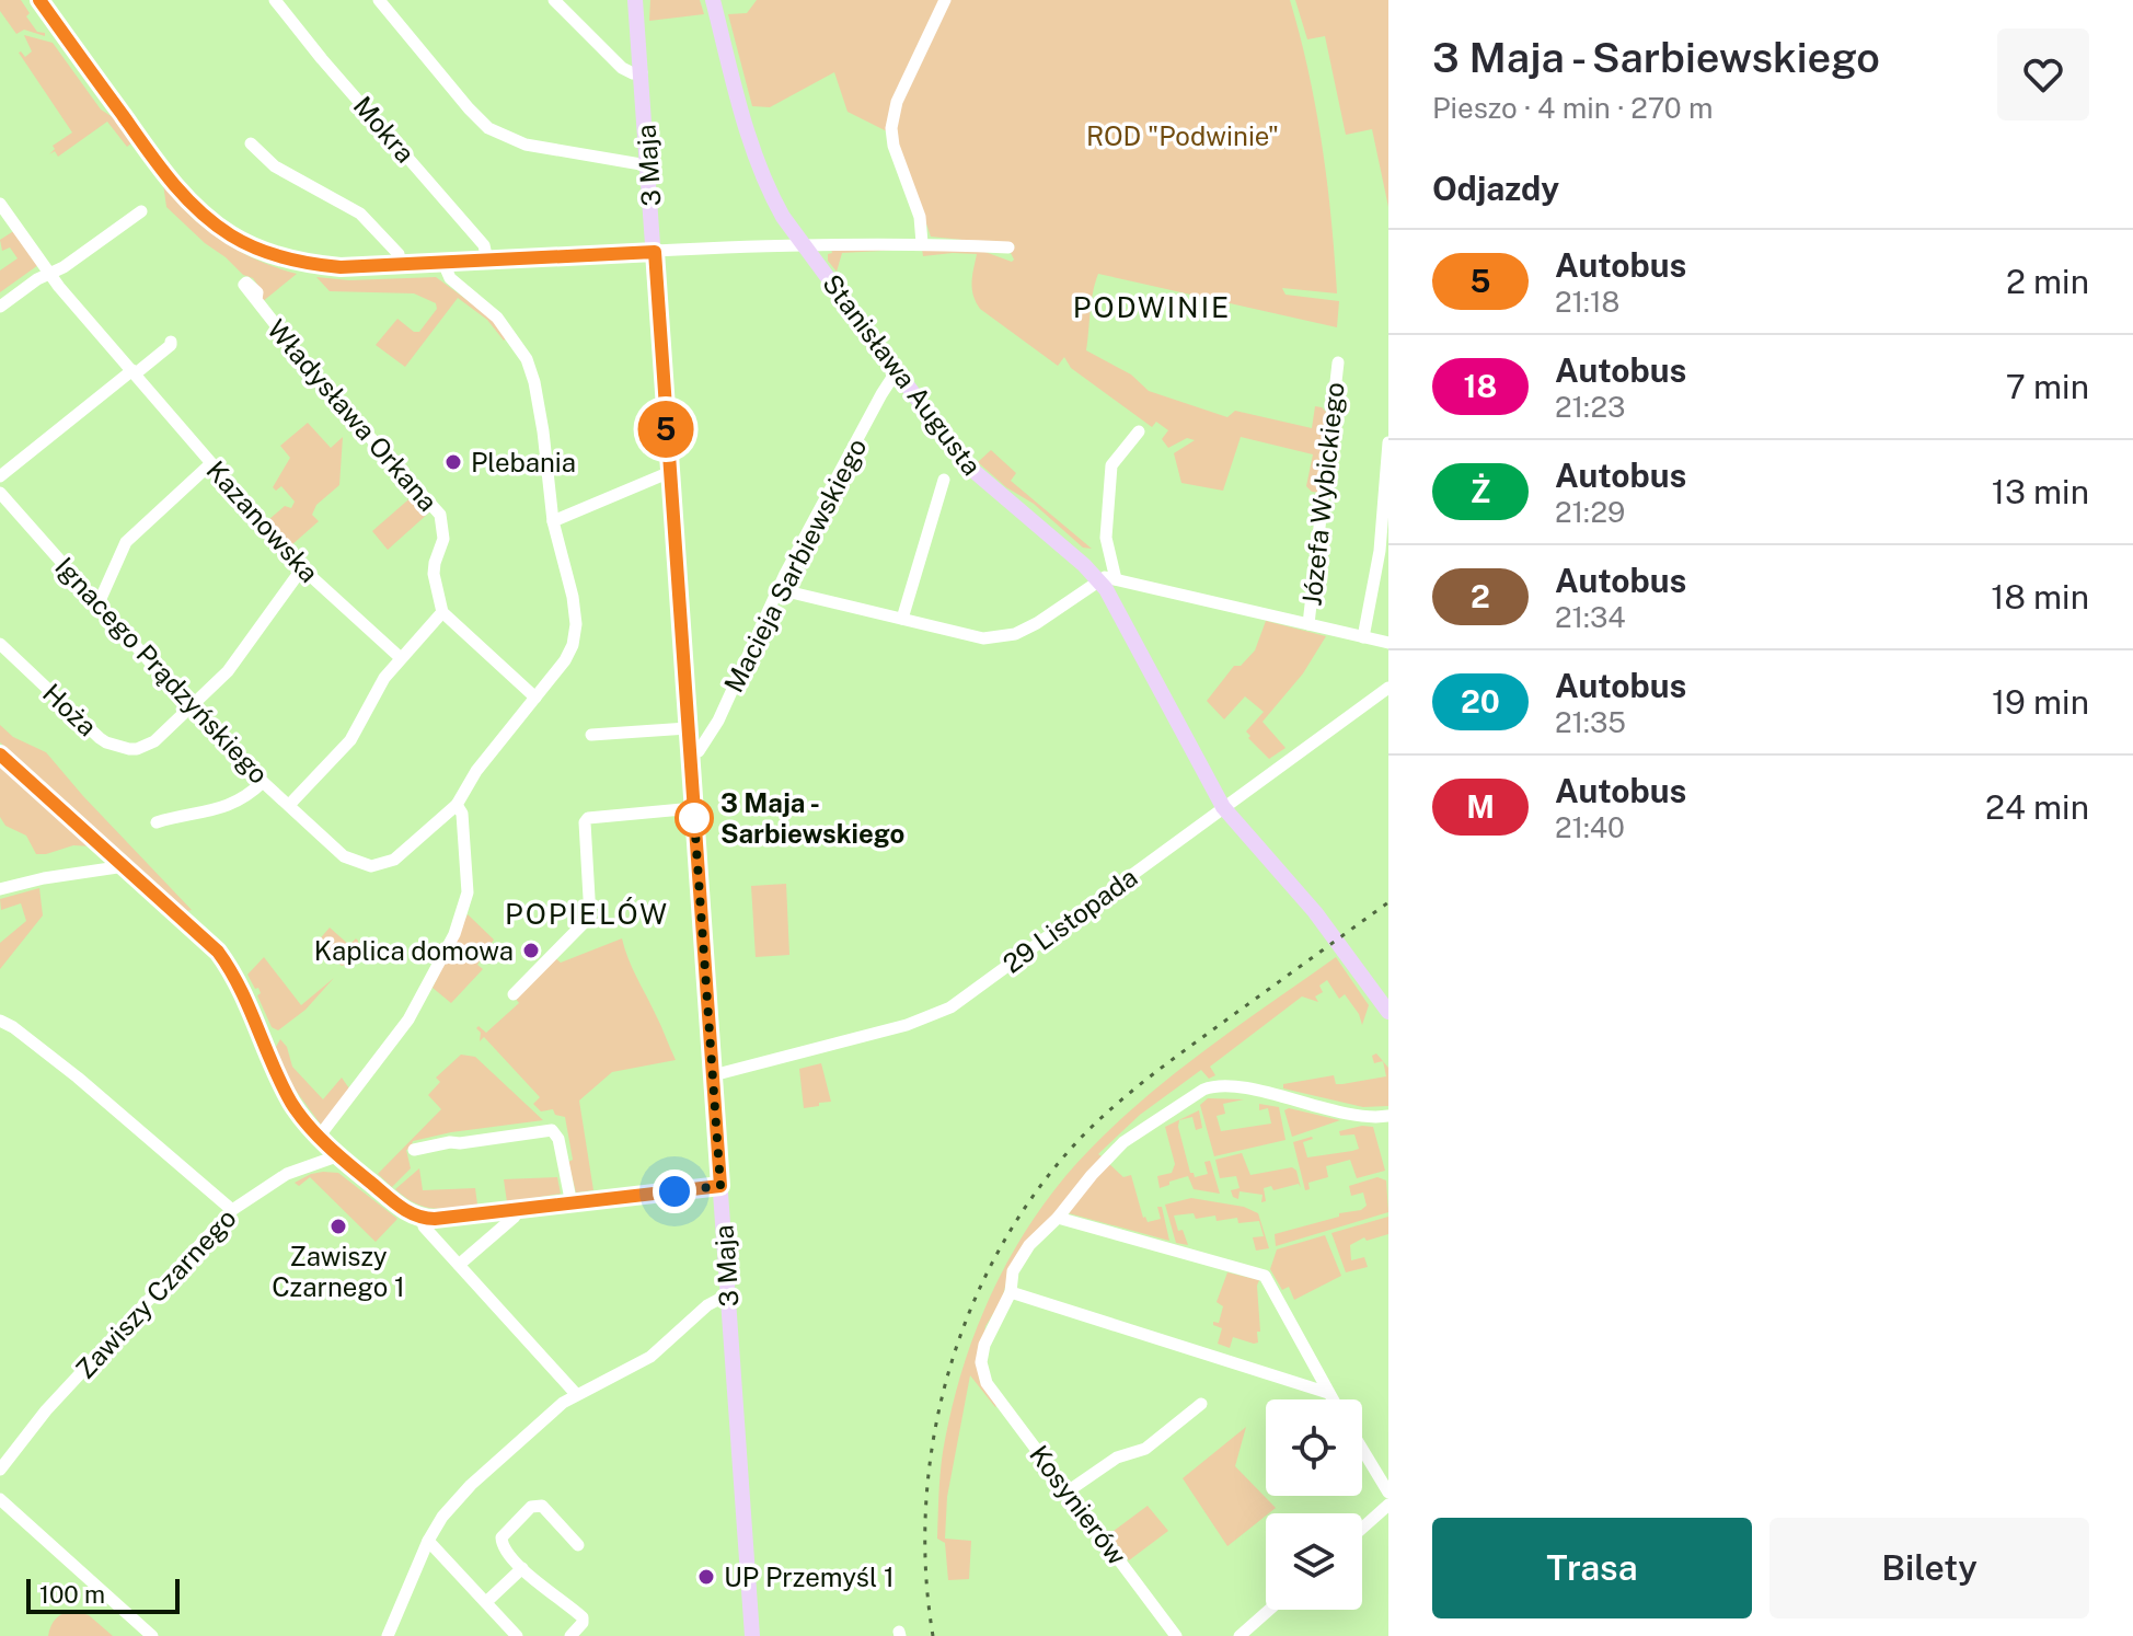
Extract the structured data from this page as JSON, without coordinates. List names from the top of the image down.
{
  "streets": {
    "main road": ["3 Maja", "Stanisława Augusta"],
    "street": [
      "Mokra",
      "Władysława Orkana",
      "Józefa Wybickiego",
      "Kazanowska",
      "Macieja Sarbiewskiego",
      "Ignacego Prądzyńskiego",
      "Hoża",
      "29 Listopada",
      "Zawiszy Czarnego",
      "Kosynierów"
    ]
  },
  "crossings": [
    ["3 Maja", "Macieja Sarbiewskiego"],
    ["3 Maja", "29 Listopada"],
    ["Stanisława Augusta", "Macieja Sarbiewskiego"],
    ["Stanisława Augusta", "29 Listopada"],
    ["Kazanowska", "Hoża"],
    ["Ignacego Prądzyńskiego", "Hoża"]
  ],
  "districts": ["PODWINIE", "POPIELÓW"],
  "parks": ["ROD \"Podwinie\""],
  "places": [
    "Plebania",
    "3 Maja - Sarbiewskiego",
    "Kaplica domowa",
    "Zawiszy Czarnego 1",
    "UP Przemyśl 1"
  ],
  "lines": ["bus line 5"],
  "scale_bar": "100 m",
  "page": {
    "on_map": "5",
    "heading": [
      ["3 Maja - Sarbiewskiego", "Pieszo · 4 min · 270 m"],
      "Odjazdy"
    ],
    "list": [
      {
        "mark": "5",
        "name": "Autobus",
        "note": "21:18",
        "value": "2 min"
      },
      {
        "mark": "18",
        "name": "Autobus",
        "note": "21:23",
        "value": "7 min"
      },
      {
        "mark": "Ż",
        "name": "Autobus",
        "note": "21:29",
        "value": "13 min"
      },
      {
        "mark": "2",
        "name": "Autobus",
        "note": "21:34",
        "value": "18 min"
      },
      {
        "mark": "20",
        "name": "Autobus",
        "note": "21:35",
        "value": "19 min"
      },
      {
        "mark": "M",
        "name": "Autobus",
        "note": "21:40",
        "value": "24 min"
      }
    ],
    "buttons": ["Trasa", "Bilety"],
    "scale": "100 m"
  }
}
